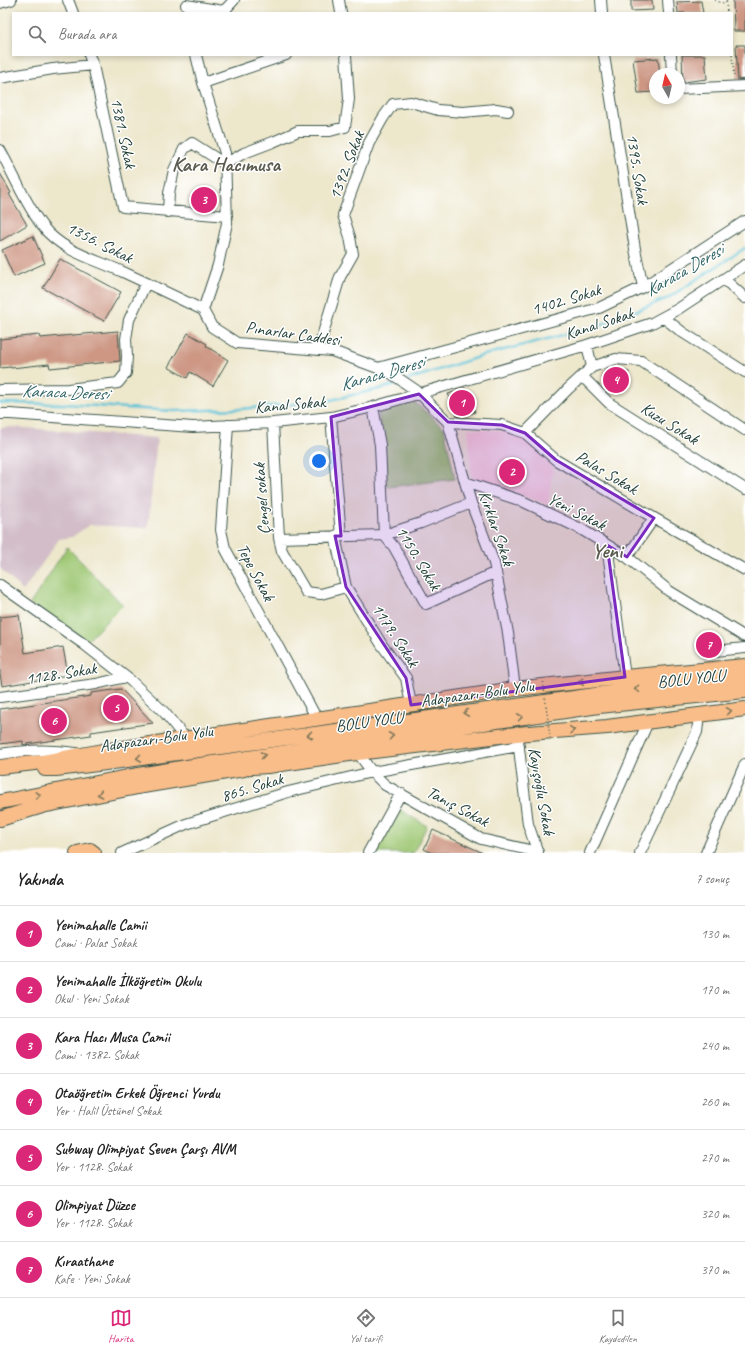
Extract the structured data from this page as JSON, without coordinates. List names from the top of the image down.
{
  "streets": {
    "highway": ["BOLU YOLU", "Adapazarı-Bolu Yolu"],
    "street": [
      "1381. Sokak",
      "1392. Sokak",
      "1395. Sokak",
      "1356. Sokak",
      "1402. Sokak",
      "Kanal Sokak",
      "Pınarlar Caddesi",
      "Kuzu Sokak",
      "Palas Sokak",
      "Çengel sokak",
      "Yeni Sokak",
      "Kırklar Sokak",
      "1150. Sokak",
      "Tepe Sokak",
      "1179. Sokak",
      "1128. Sokak",
      "865. Sokak",
      "Kayışoğlu Sokak",
      "Tanış Sokak"
    ]
  },
  "crossings": [
    ["1392. Sokak", "Pınarlar Caddesi"],
    ["1395. Sokak", "1402. Sokak"],
    ["1356. Sokak", "Pınarlar Caddesi"],
    ["1402. Sokak", "Pınarlar Caddesi"],
    ["Kanal Sokak", "Pınarlar Caddesi"],
    ["Kanal Sokak", "Çengel sokak"],
    ["Kanal Sokak", "1150. Sokak"],
    ["Kanal Sokak", "Tepe Sokak"],
    ["Palas Sokak", "Kırklar Sokak"],
    ["Çengel sokak", "1179. Sokak"],
    ["Yeni Sokak", "Kırklar Sokak"],
    ["Kırklar Sokak", "1150. Sokak"],
    ["865. Sokak", "Kayışoğlu Sokak"],
    ["865. Sokak", "Tanış Sokak"],
    ["Kayışoğlu Sokak", "Tanış Sokak"]
  ],
  "districts": ["Kara Hacımusa", "Yeni"],
  "water": ["Karaca Deresi"],
  "north": "top",
  "page": {
    "search": "Burada ara",
    "pins": [
      "3",
      "4",
      "1",
      "2",
      "7",
      "5",
      "6"
    ],
    "heading": ["Yakında", "7 sonuç"],
    "list": [
      {
        "mark": "1",
        "name": "Yenimahalle Camii",
        "note": "Cami · Palas Sokak",
        "value": "130 m"
      },
      {
        "mark": "2",
        "name": "Yenimahalle İlköğretim Okulu",
        "note": "Okul · Yeni Sokak",
        "value": "170 m"
      },
      {
        "mark": "3",
        "name": "Kara Hacı Musa Camii",
        "note": "Cami · 1382. Sokak",
        "value": "240 m"
      },
      {
        "mark": "4",
        "name": "Otaöğretim Erkek Öğrenci Yurdu",
        "note": "Yer · Halil Üstünel Sokak",
        "value": "260 m"
      },
      {
        "mark": "5",
        "name": "Subway Olimpiyat Seven Çarşı AVM",
        "note": "Yer · 1128. Sokak",
        "value": "270 m"
      },
      {
        "mark": "6",
        "name": "Olimpiyat Düzce",
        "note": "Yer · 1128. Sokak",
        "value": "320 m"
      },
      {
        "mark": "7",
        "name": "Kıraathane",
        "note": "Kafe · Yeni Sokak",
        "value": "370 m"
      }
    ],
    "nav": ["Harita", "Yol tarifi", "Kaydedilen"]
  }
}
